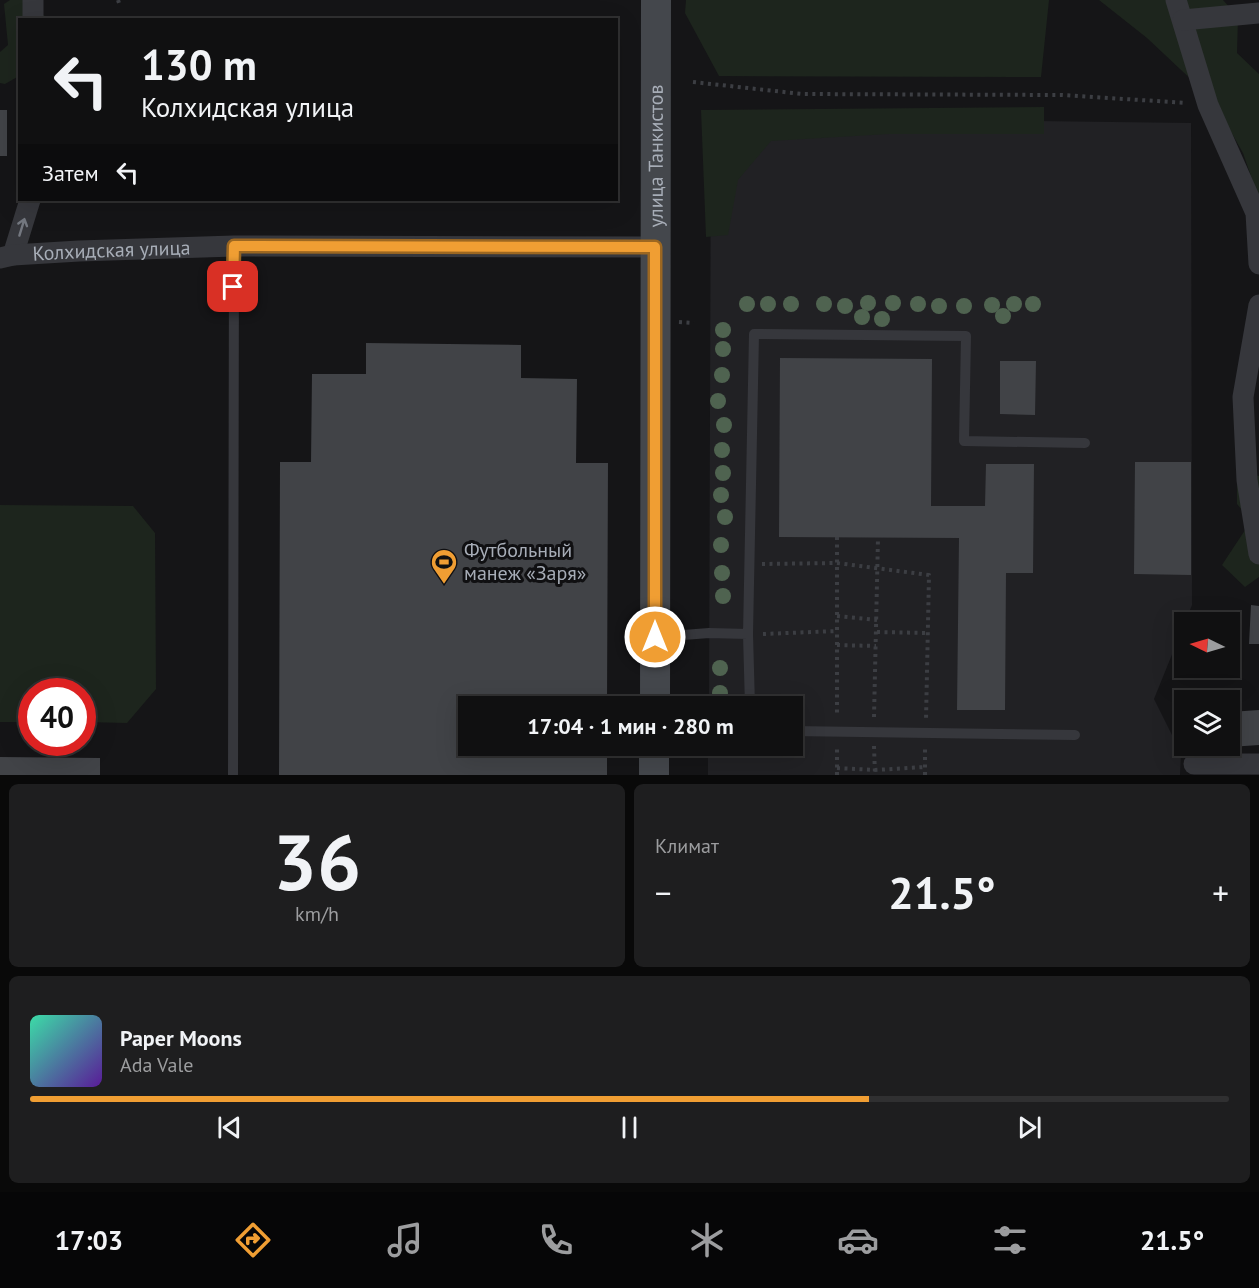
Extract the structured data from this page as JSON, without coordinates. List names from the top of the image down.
{
  "streets": {
    "street": ["улица Танкистов", "Колхидская улица"]
  },
  "crossings": [
    ["улица Танкистов", "Колхидская улица"]
  ],
  "places": {
    "sports": ["Футбольный манеж «Заря»"]
  },
  "north": "left",
  "page": {
    "turn": ["130 m", "Колхидская улица"],
    "then": "Затем",
    "limit": "40",
    "trip": "17:04 · 1 мин · 280 m",
    "tile": [
      ["36", "km/h"],
      "Климат"
    ],
    "heat": ["−", "21.5°", "+"],
    "song": ["Paper Moons", "Ada Vale"],
    "tabs": ["17:03", "21.5°"]
  }
}
